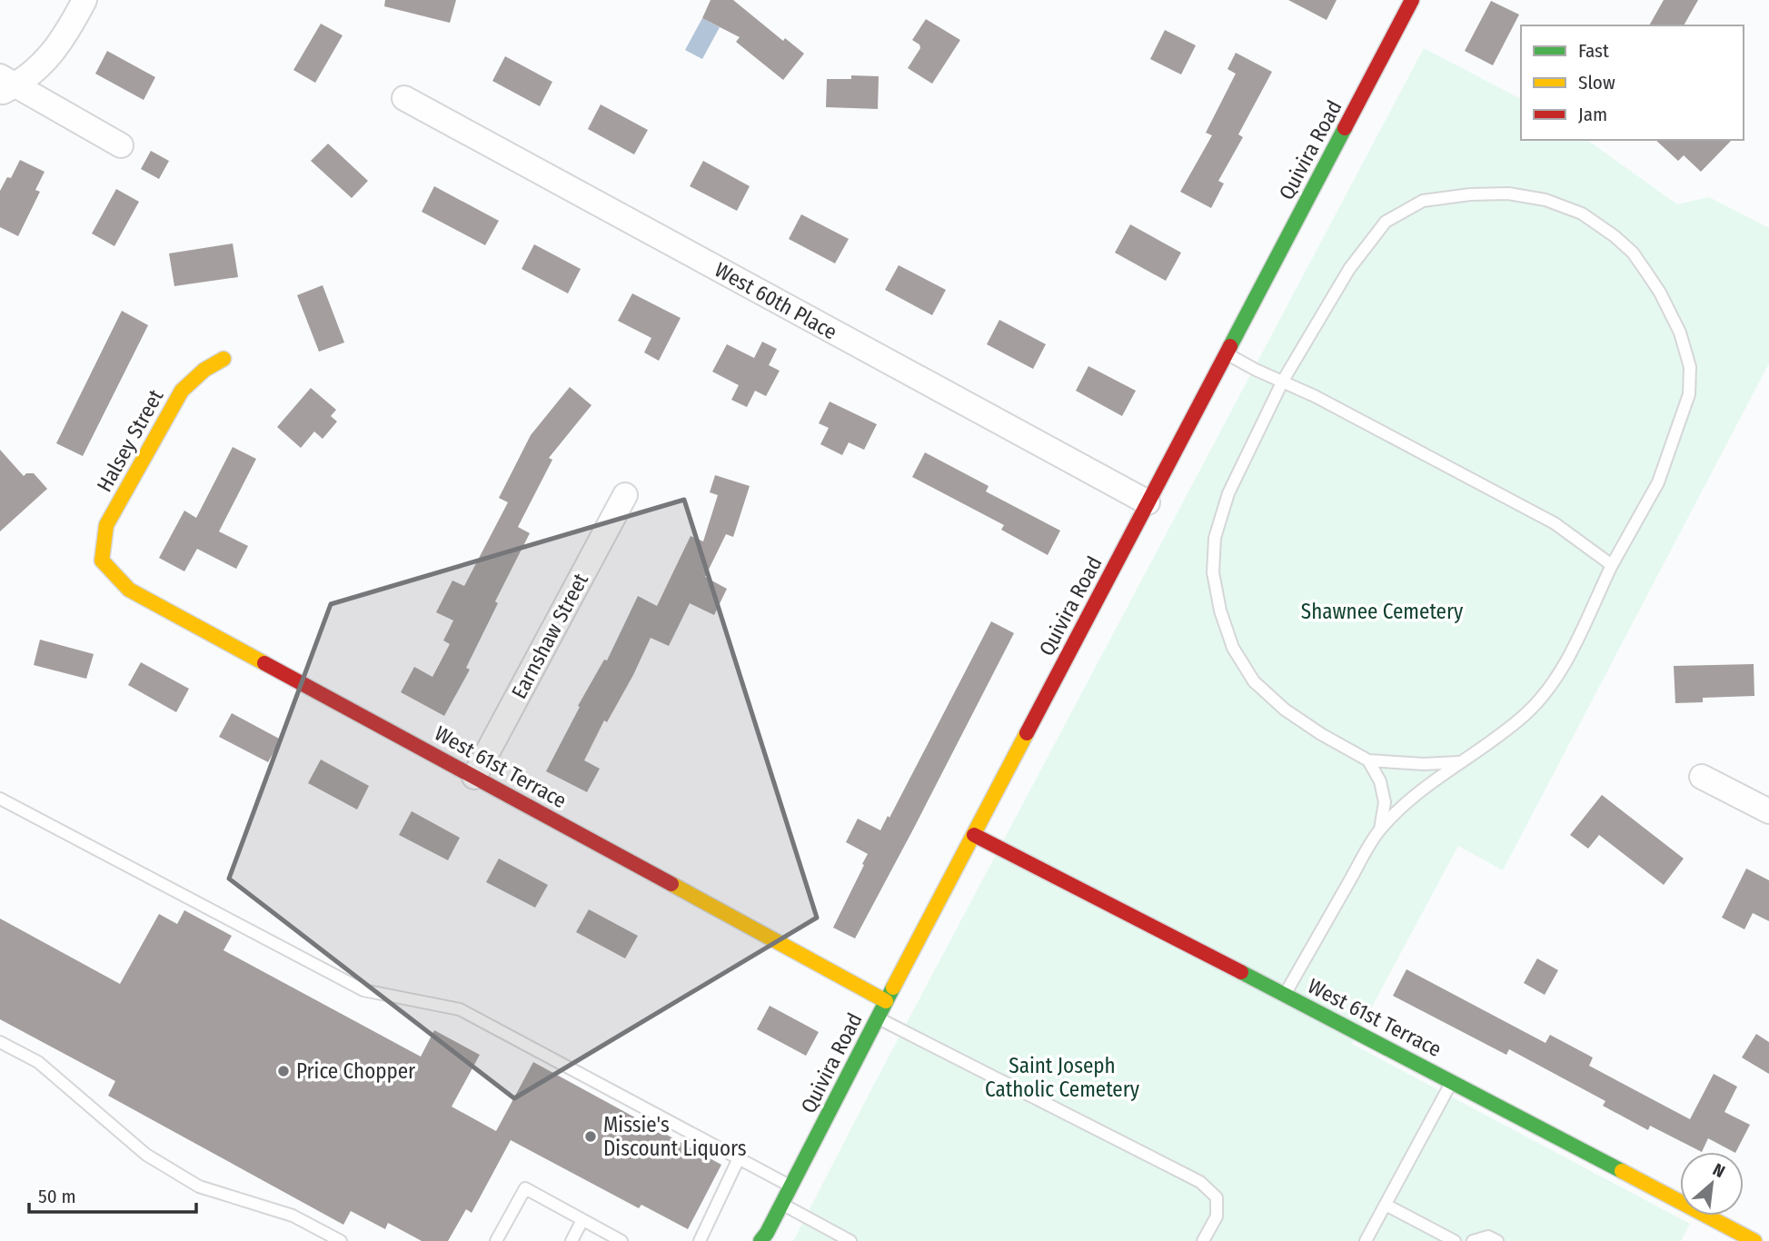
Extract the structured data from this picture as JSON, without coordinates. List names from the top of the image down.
{
  "streets": {
    "street": [
      "Quivira Road",
      "West 60th Place",
      "Halsey Street",
      "Earnshaw Street",
      "West 61st Terrace"
    ]
  },
  "crossings": [
    ["Quivira Road", "West 60th Place"],
    ["Quivira Road", "West 61st Terrace"],
    ["Halsey Street", "West 61st Terrace"],
    ["Earnshaw Street", "West 61st Terrace"]
  ],
  "parks": ["Shawnee Cemetery", "Saint Joseph Catholic Cemetery"],
  "places": ["Price Chopper", "Missie's Discount Liquors"],
  "legend": ["Fast", "Slow", "Jam"],
  "scale_bar": "50 m",
  "north": "top right"
}
